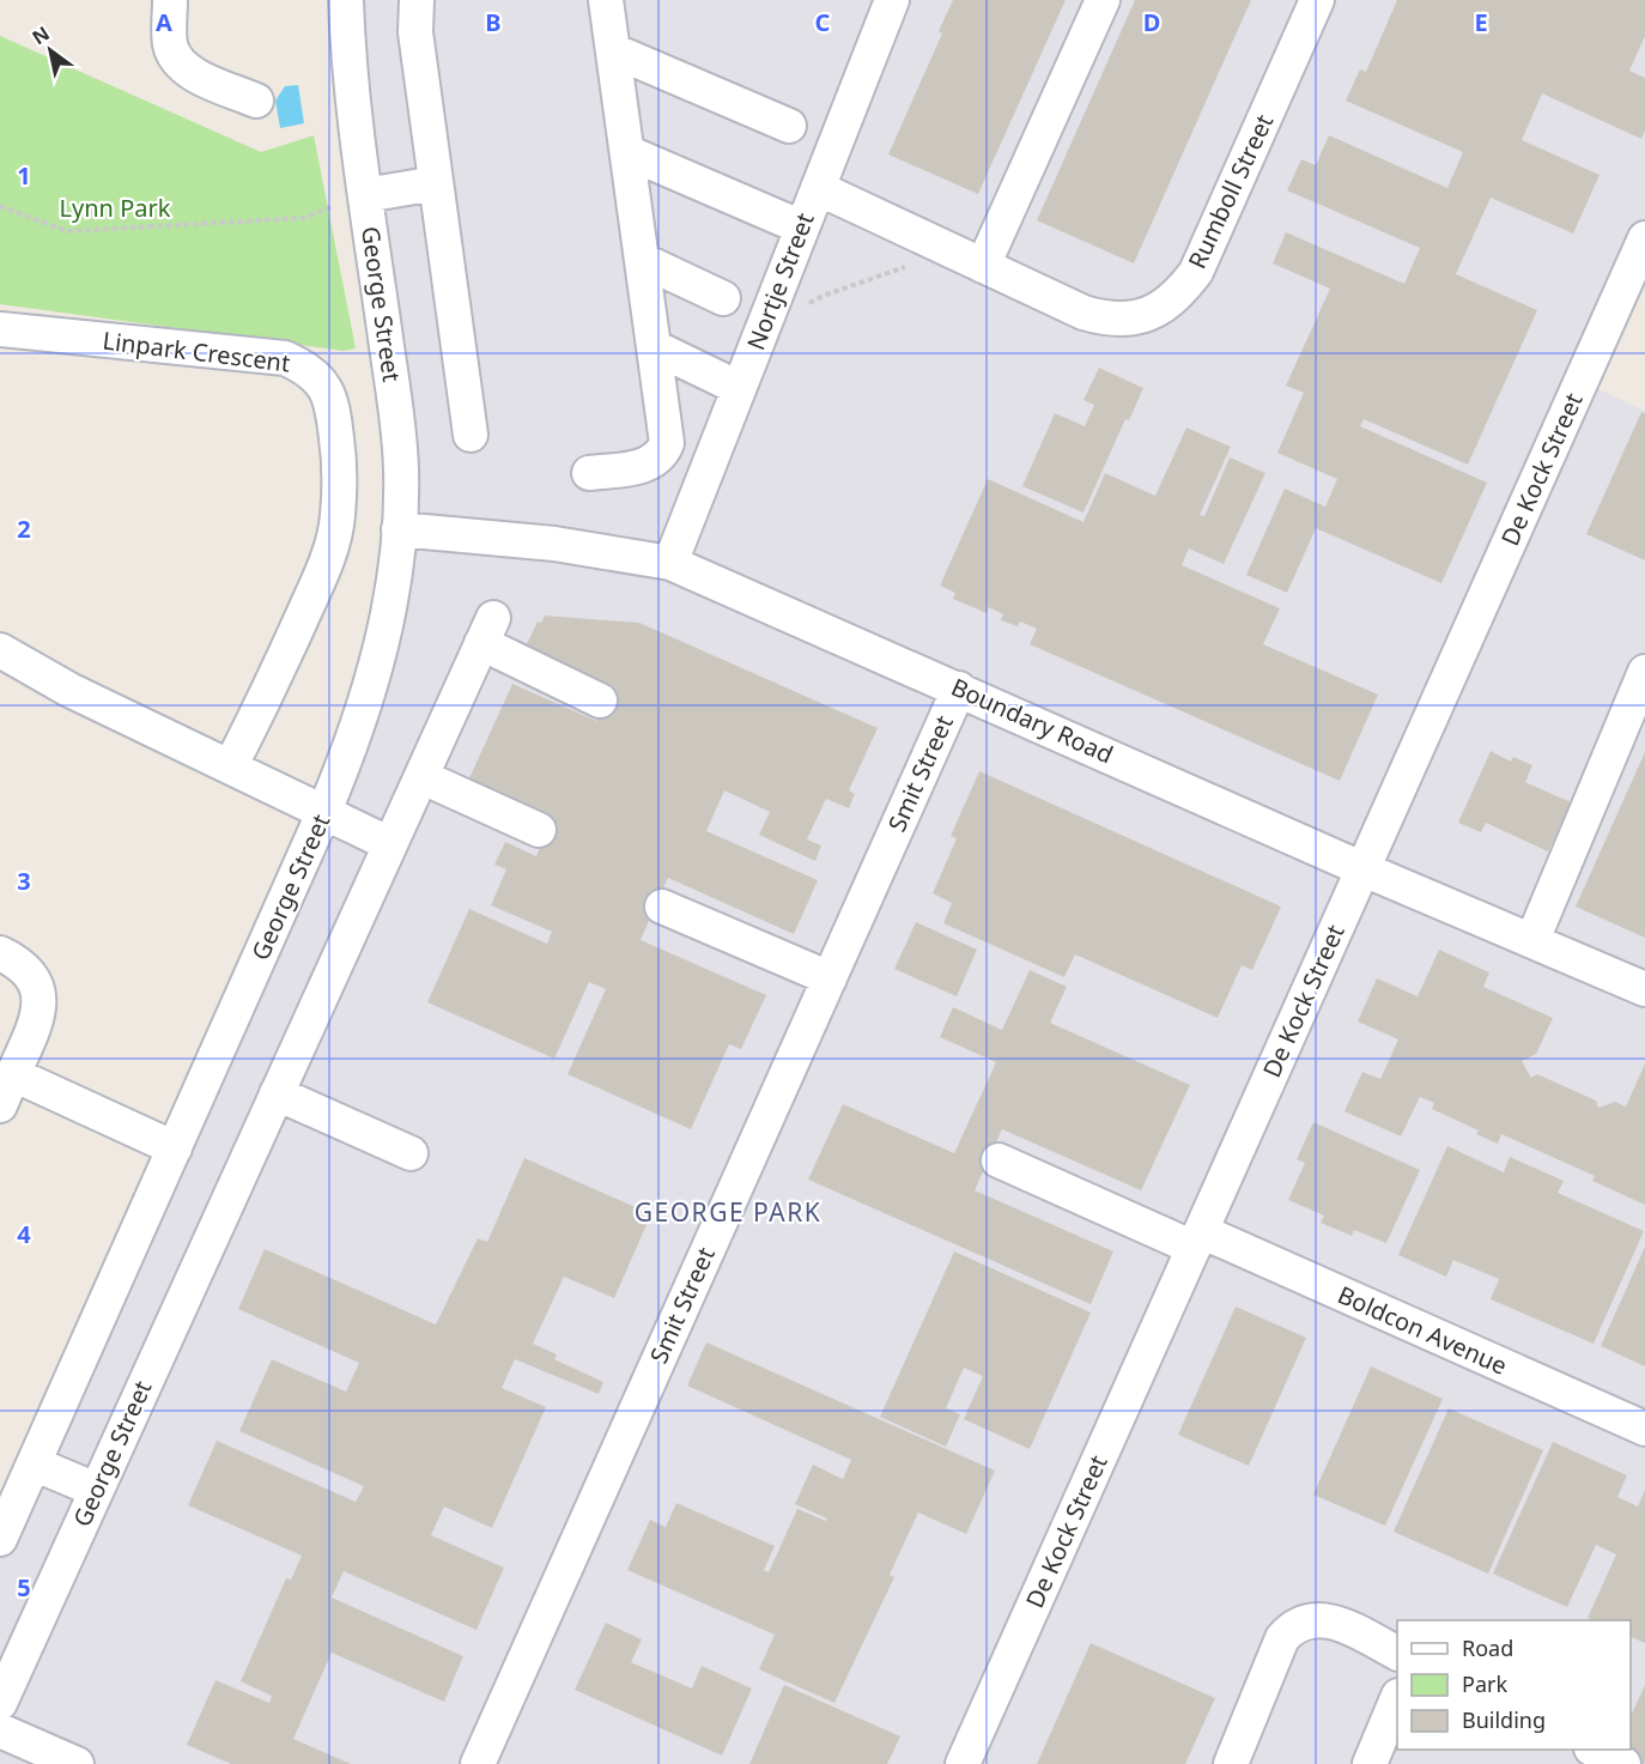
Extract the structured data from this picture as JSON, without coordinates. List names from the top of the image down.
{
  "streets": {
    "street": [
      "Rumboll Street",
      "Nortje Street",
      "George Street",
      "Linpark Crescent",
      "De Kock Street",
      "Boundary Road",
      "Smit Street",
      "Boldcon Avenue"
    ]
  },
  "crossings": [
    ["Rumboll Street", "Nortje Street"],
    ["Nortje Street", "Boundary Road"],
    ["George Street", "Boundary Road"],
    ["De Kock Street", "Boundary Road"],
    ["De Kock Street", "Boldcon Avenue"],
    ["Boundary Road", "Smit Street"]
  ],
  "districts": ["GEORGE PARK"],
  "parks": ["Lynn Park"],
  "legend": ["Road", "Park", "Building"],
  "north": "top left",
  "grid": {
    "columns": [
      "A",
      "B",
      "C",
      "D",
      "E"
    ],
    "rows": [
      "1",
      "2",
      "3",
      "4",
      "5"
    ]
  }
}
